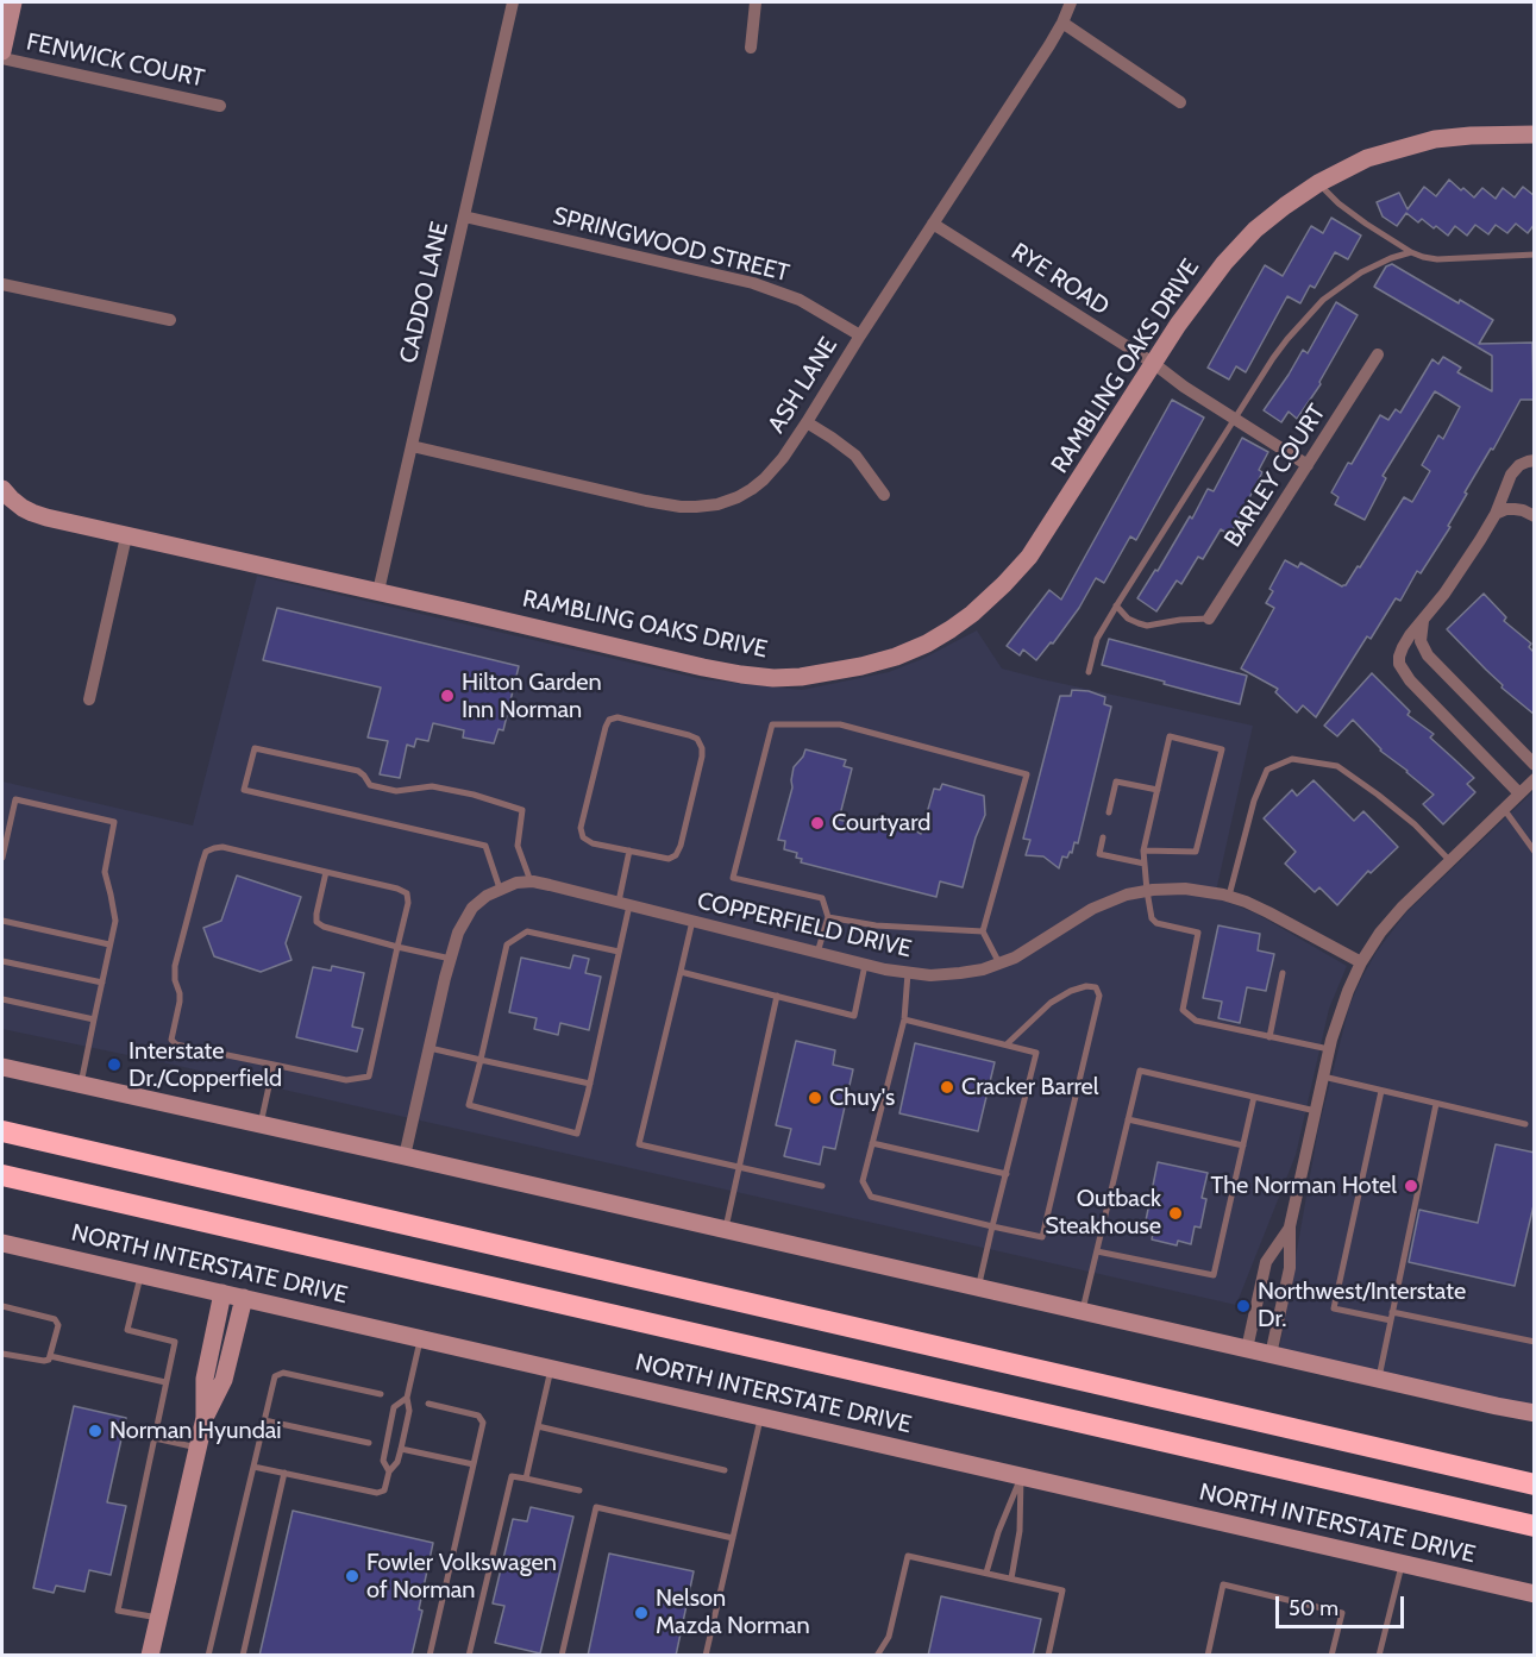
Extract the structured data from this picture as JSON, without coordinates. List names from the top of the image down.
{
  "streets": {
    "main road": ["RAMBLING OAKS DRIVE", "NORTH INTERSTATE DRIVE"],
    "street": [
      "FENWICK COURT",
      "SPRINGWOOD STREET",
      "RYE ROAD",
      "CADDO LANE",
      "ASH LANE",
      "BARLEY COURT",
      "COPPERFIELD DRIVE"
    ]
  },
  "crossings": [
    ["SPRINGWOOD STREET", "CADDO LANE"],
    ["SPRINGWOOD STREET", "ASH LANE"],
    ["RYE ROAD", "RAMBLING OAKS DRIVE"],
    ["RYE ROAD", "ASH LANE"],
    ["RYE ROAD", "BARLEY COURT"],
    ["CADDO LANE", "RAMBLING OAKS DRIVE"],
    ["CADDO LANE", "ASH LANE"]
  ],
  "places": [
    "Hilton Garden Inn Norman",
    "Courtyard",
    "Interstate Dr./Copperfield",
    "Cracker Barrel",
    "Chuy's",
    "The Norman Hotel",
    "Outback Steakhouse",
    "Northwest/Interstate Dr.",
    "Norman Hyundai",
    "Fowler Volkswagen of Norman",
    "Nelson Mazda Norman"
  ],
  "scale_bar": "50 m"
}
